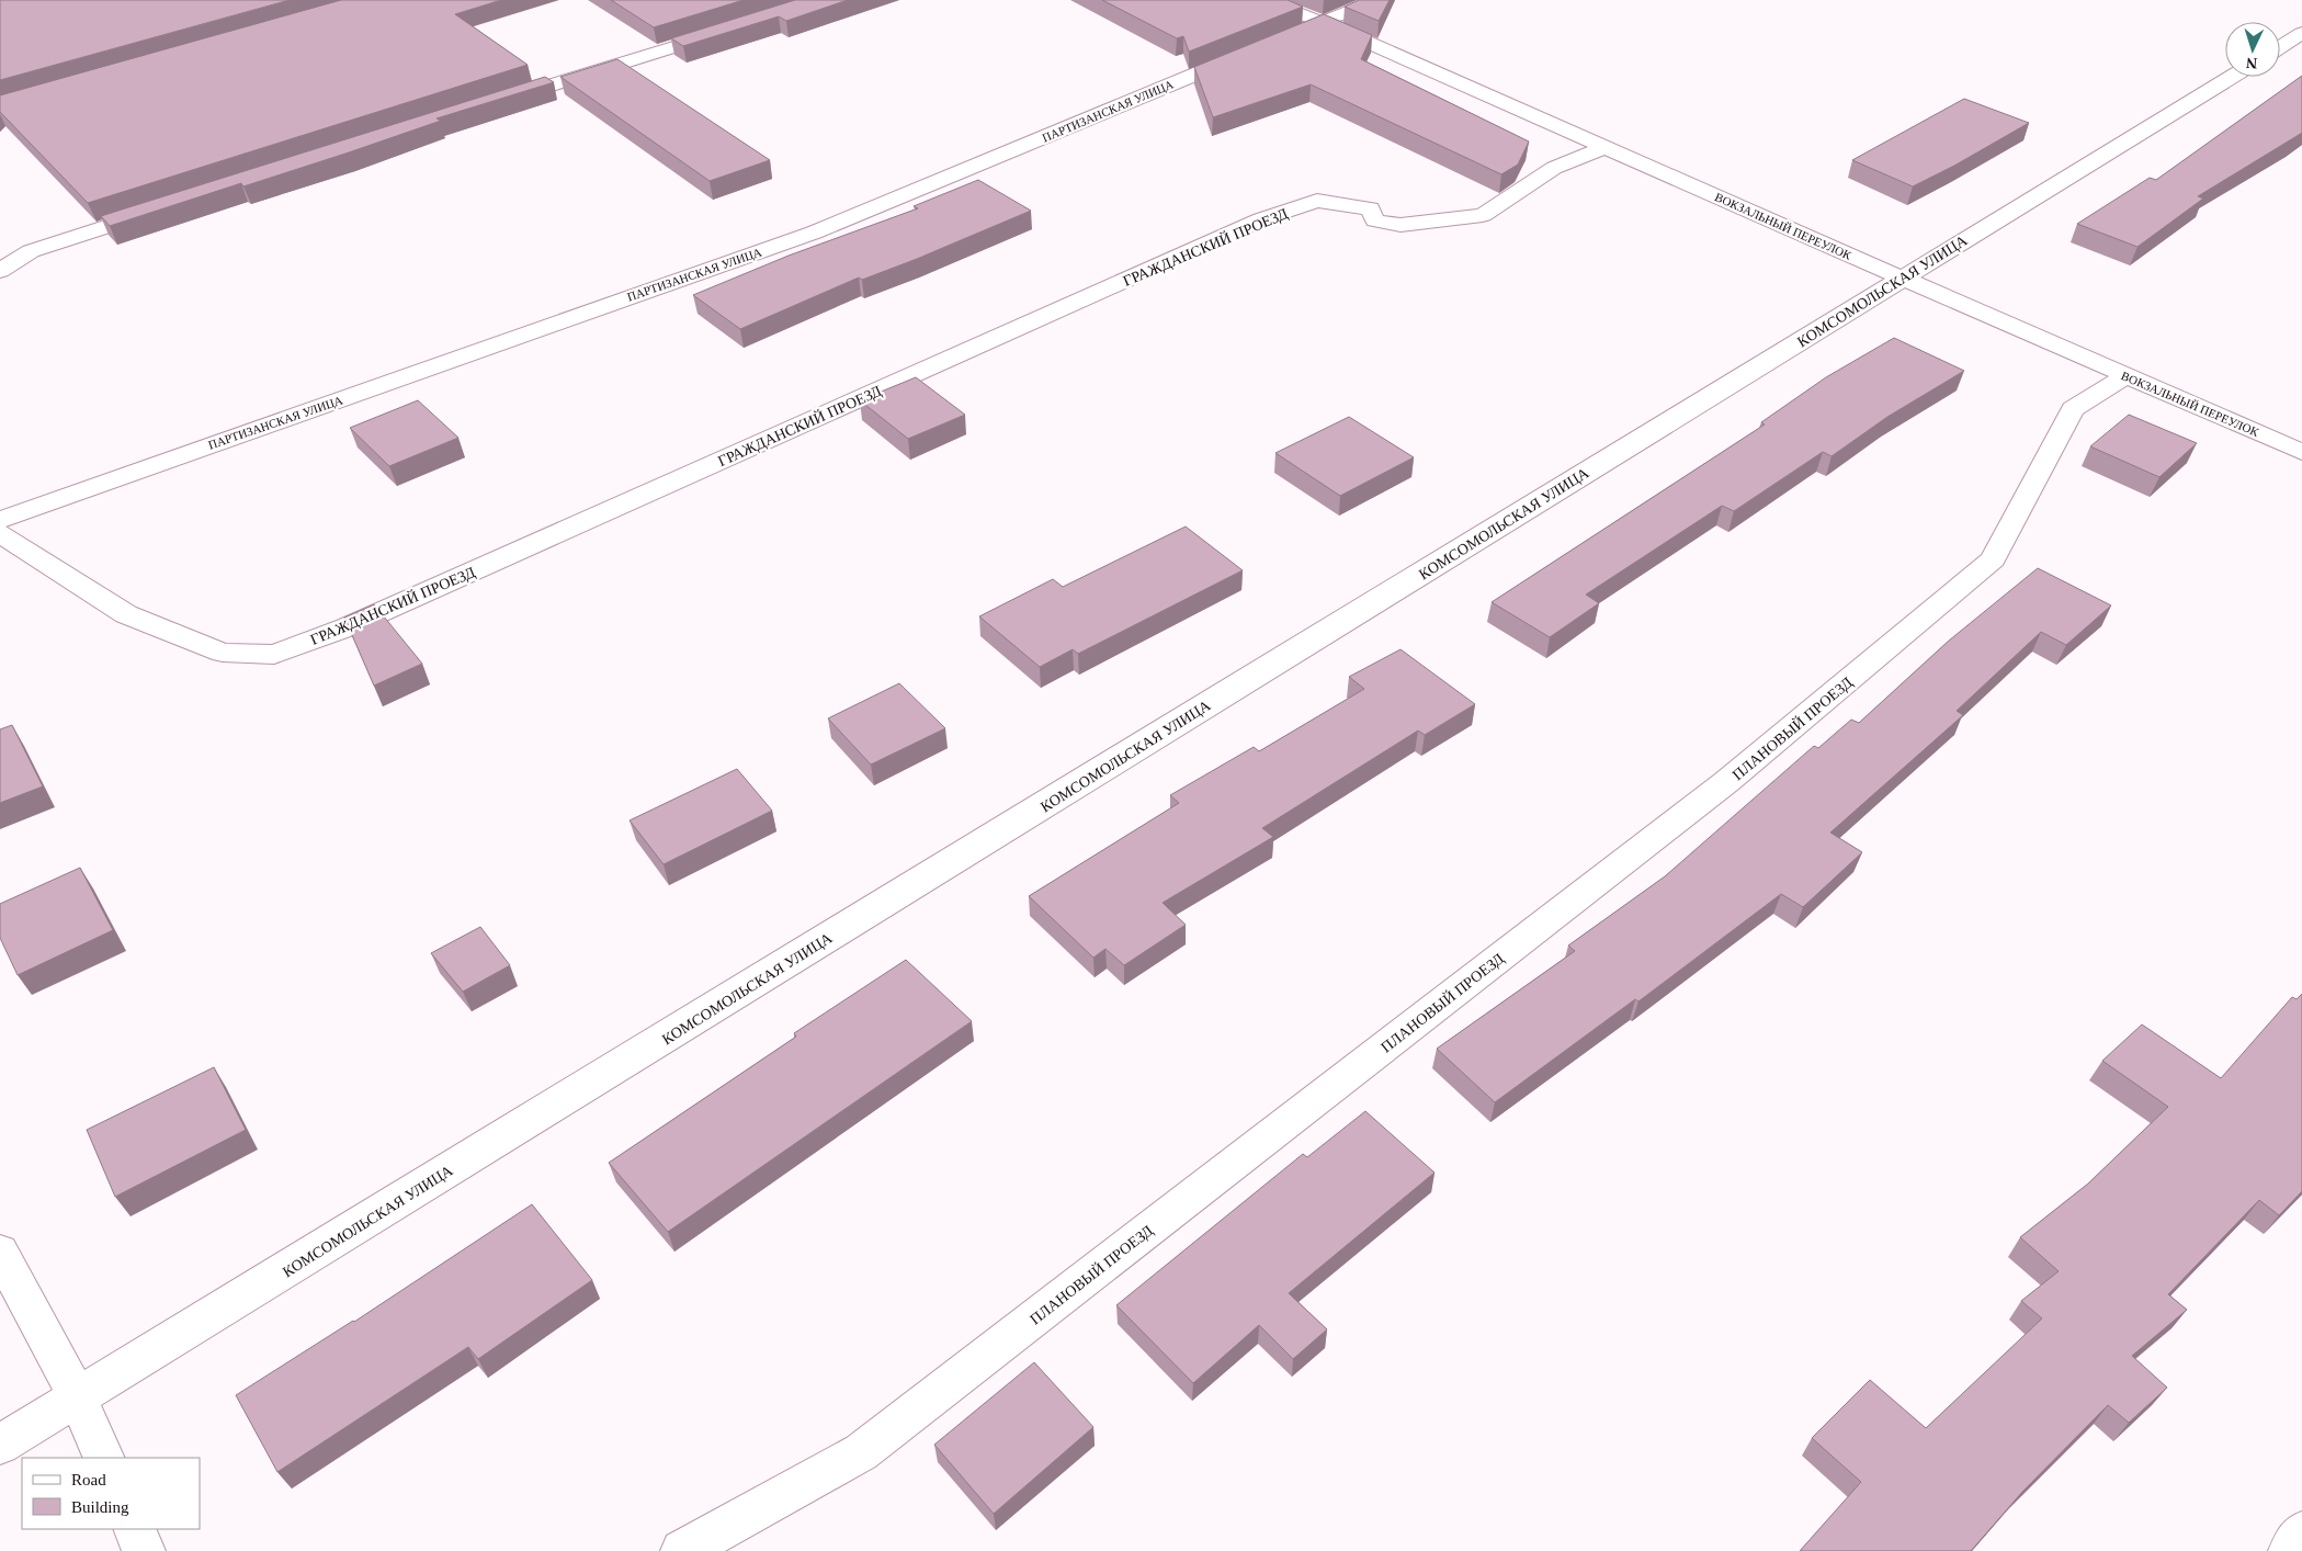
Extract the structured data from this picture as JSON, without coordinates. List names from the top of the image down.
{
  "streets": {
    "street": [
      "ПАРТИЗАНСКАЯ УЛИЦА",
      "ВОКЗАЛЬНЫЙ ПЕРЕУЛОК",
      "ГРАЖДАНСКИЙ ПРОЕЗД",
      "КОМСОМОЛЬСКАЯ УЛИЦА",
      "ПЛАНОВЫЙ ПРОЕЗД"
    ]
  },
  "crossings": [
    ["ВОКЗАЛЬНЫЙ ПЕРЕУЛОК", "ГРАЖДАНСКИЙ ПРОЕЗД"],
    ["ВОКЗАЛЬНЫЙ ПЕРЕУЛОК", "КОМСОМОЛЬСКАЯ УЛИЦА"],
    ["ВОКЗАЛЬНЫЙ ПЕРЕУЛОК", "ПЛАНОВЫЙ ПРОЕЗД"]
  ],
  "legend": ["Road", "Building"],
  "north": "bottom"
}
